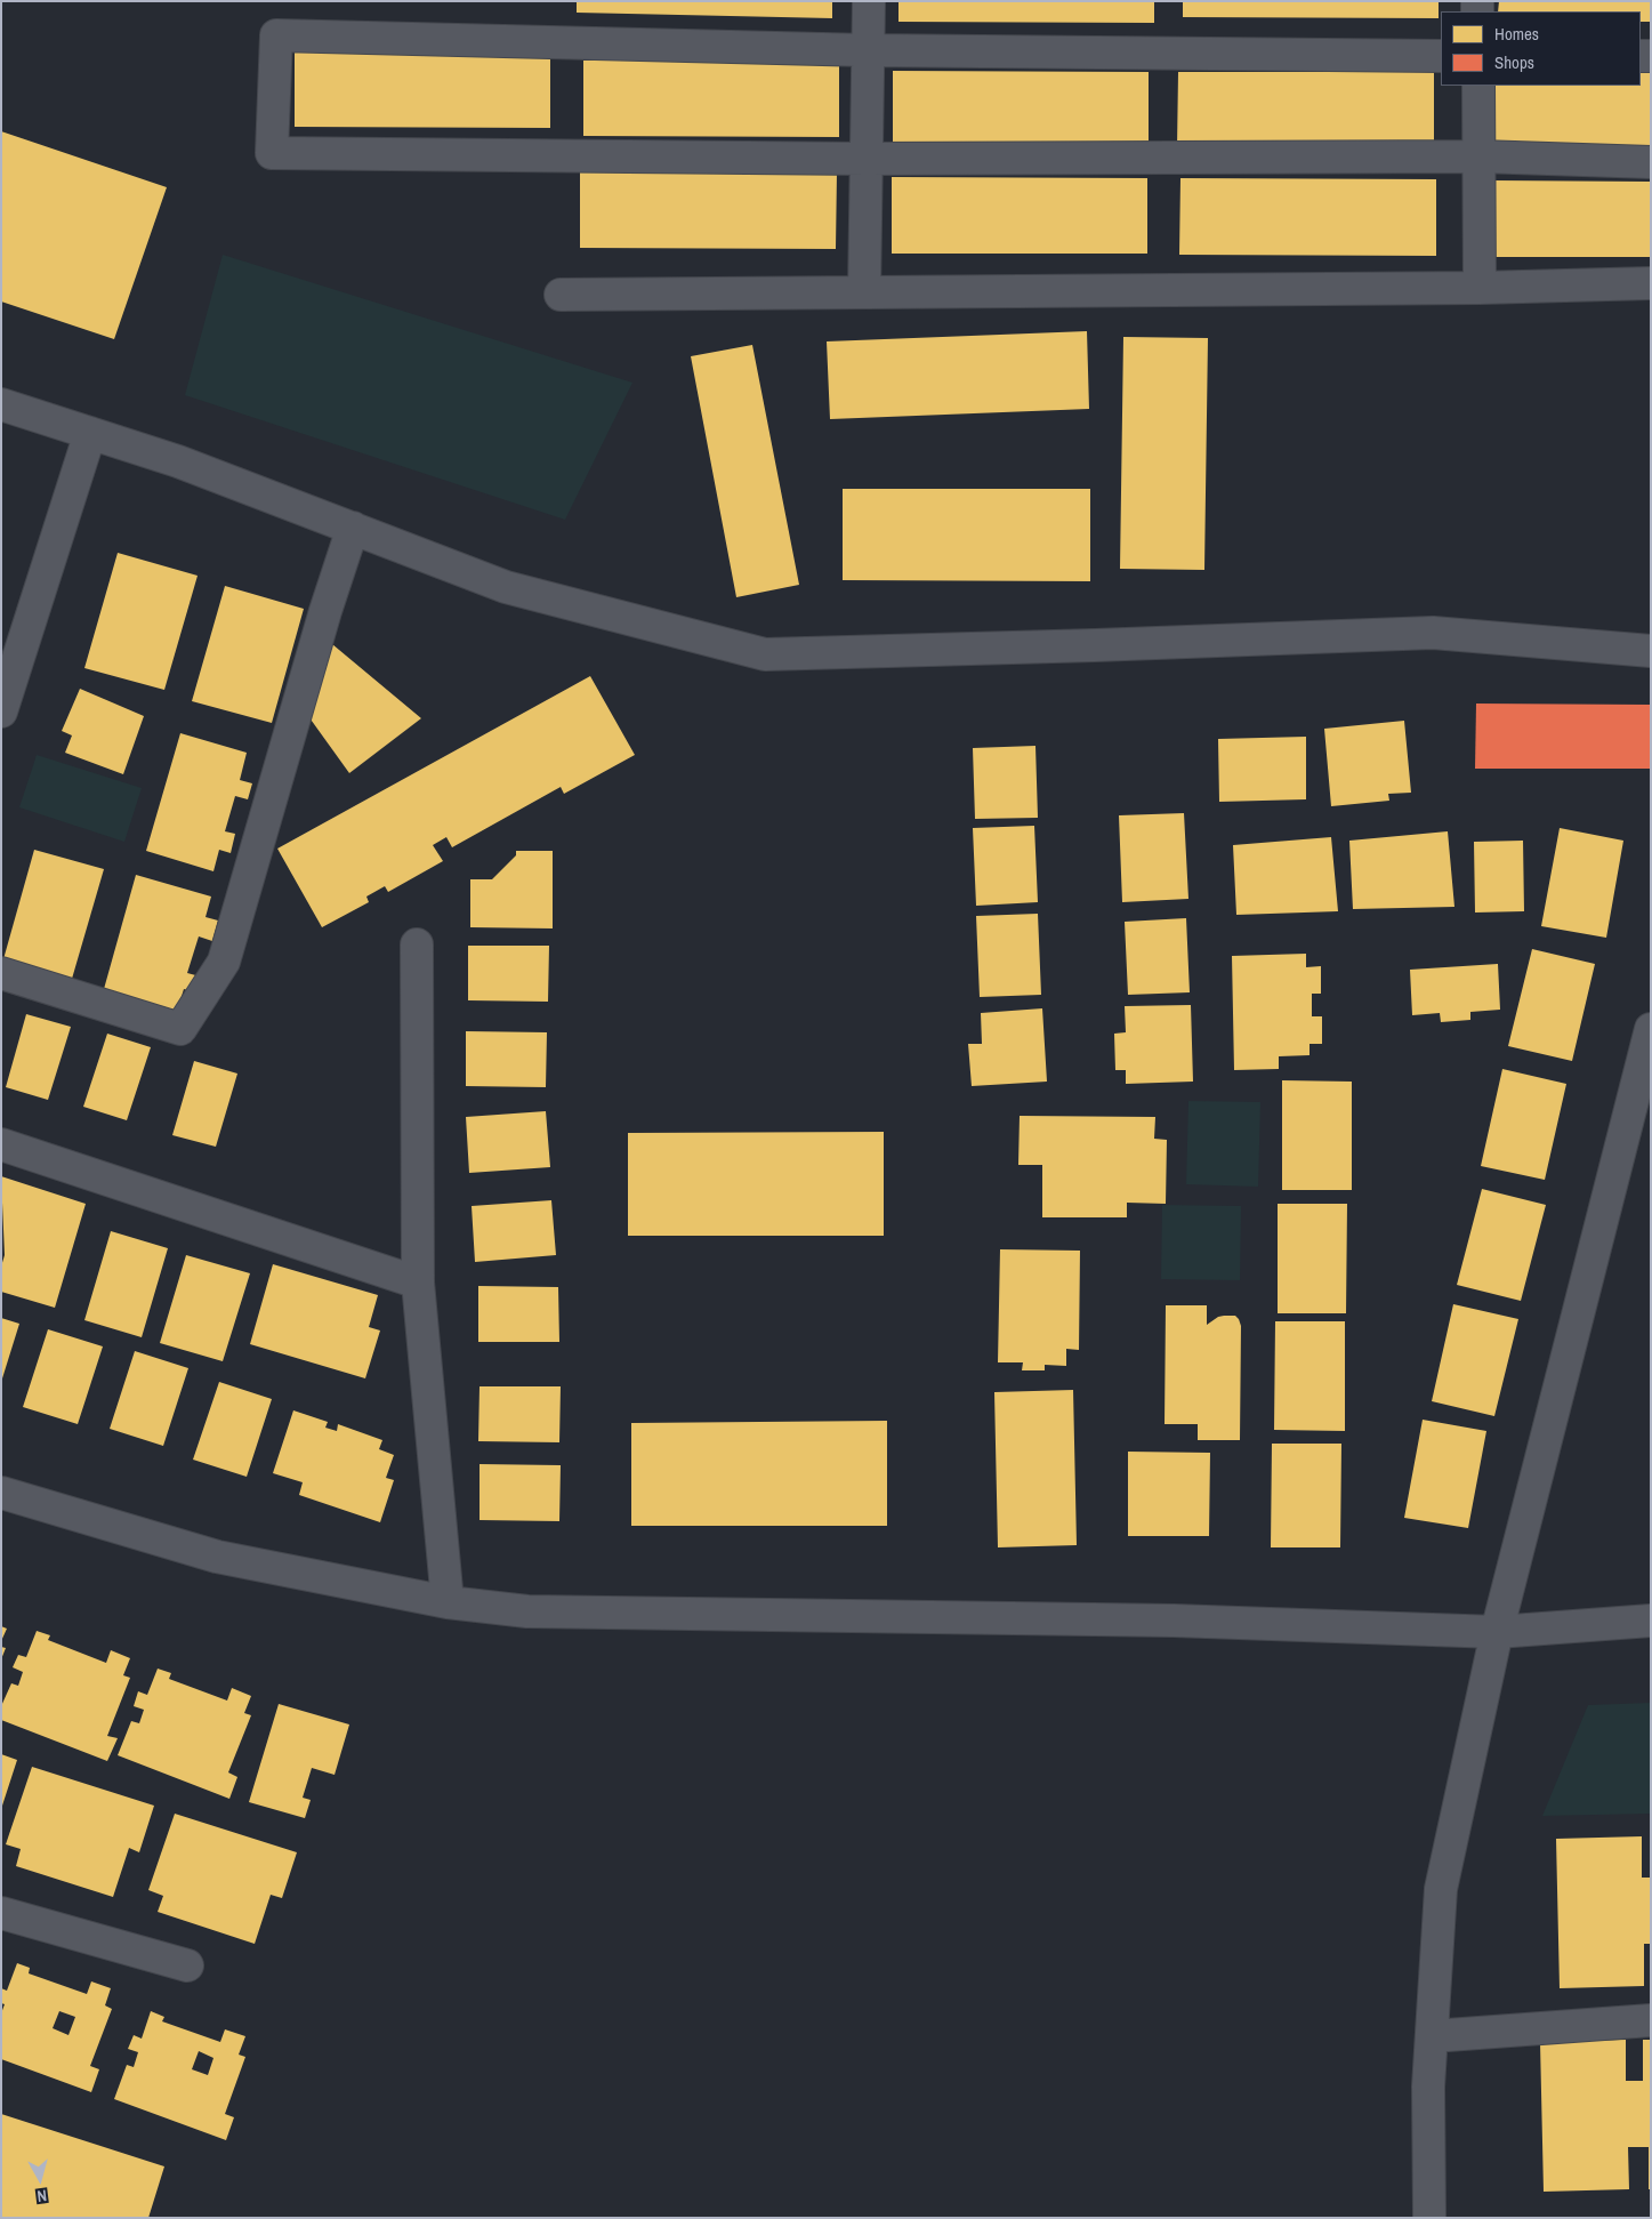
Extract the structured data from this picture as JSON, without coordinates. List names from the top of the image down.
{
  "legend": ["Homes", "Shops"],
  "north": "bottom"
}
